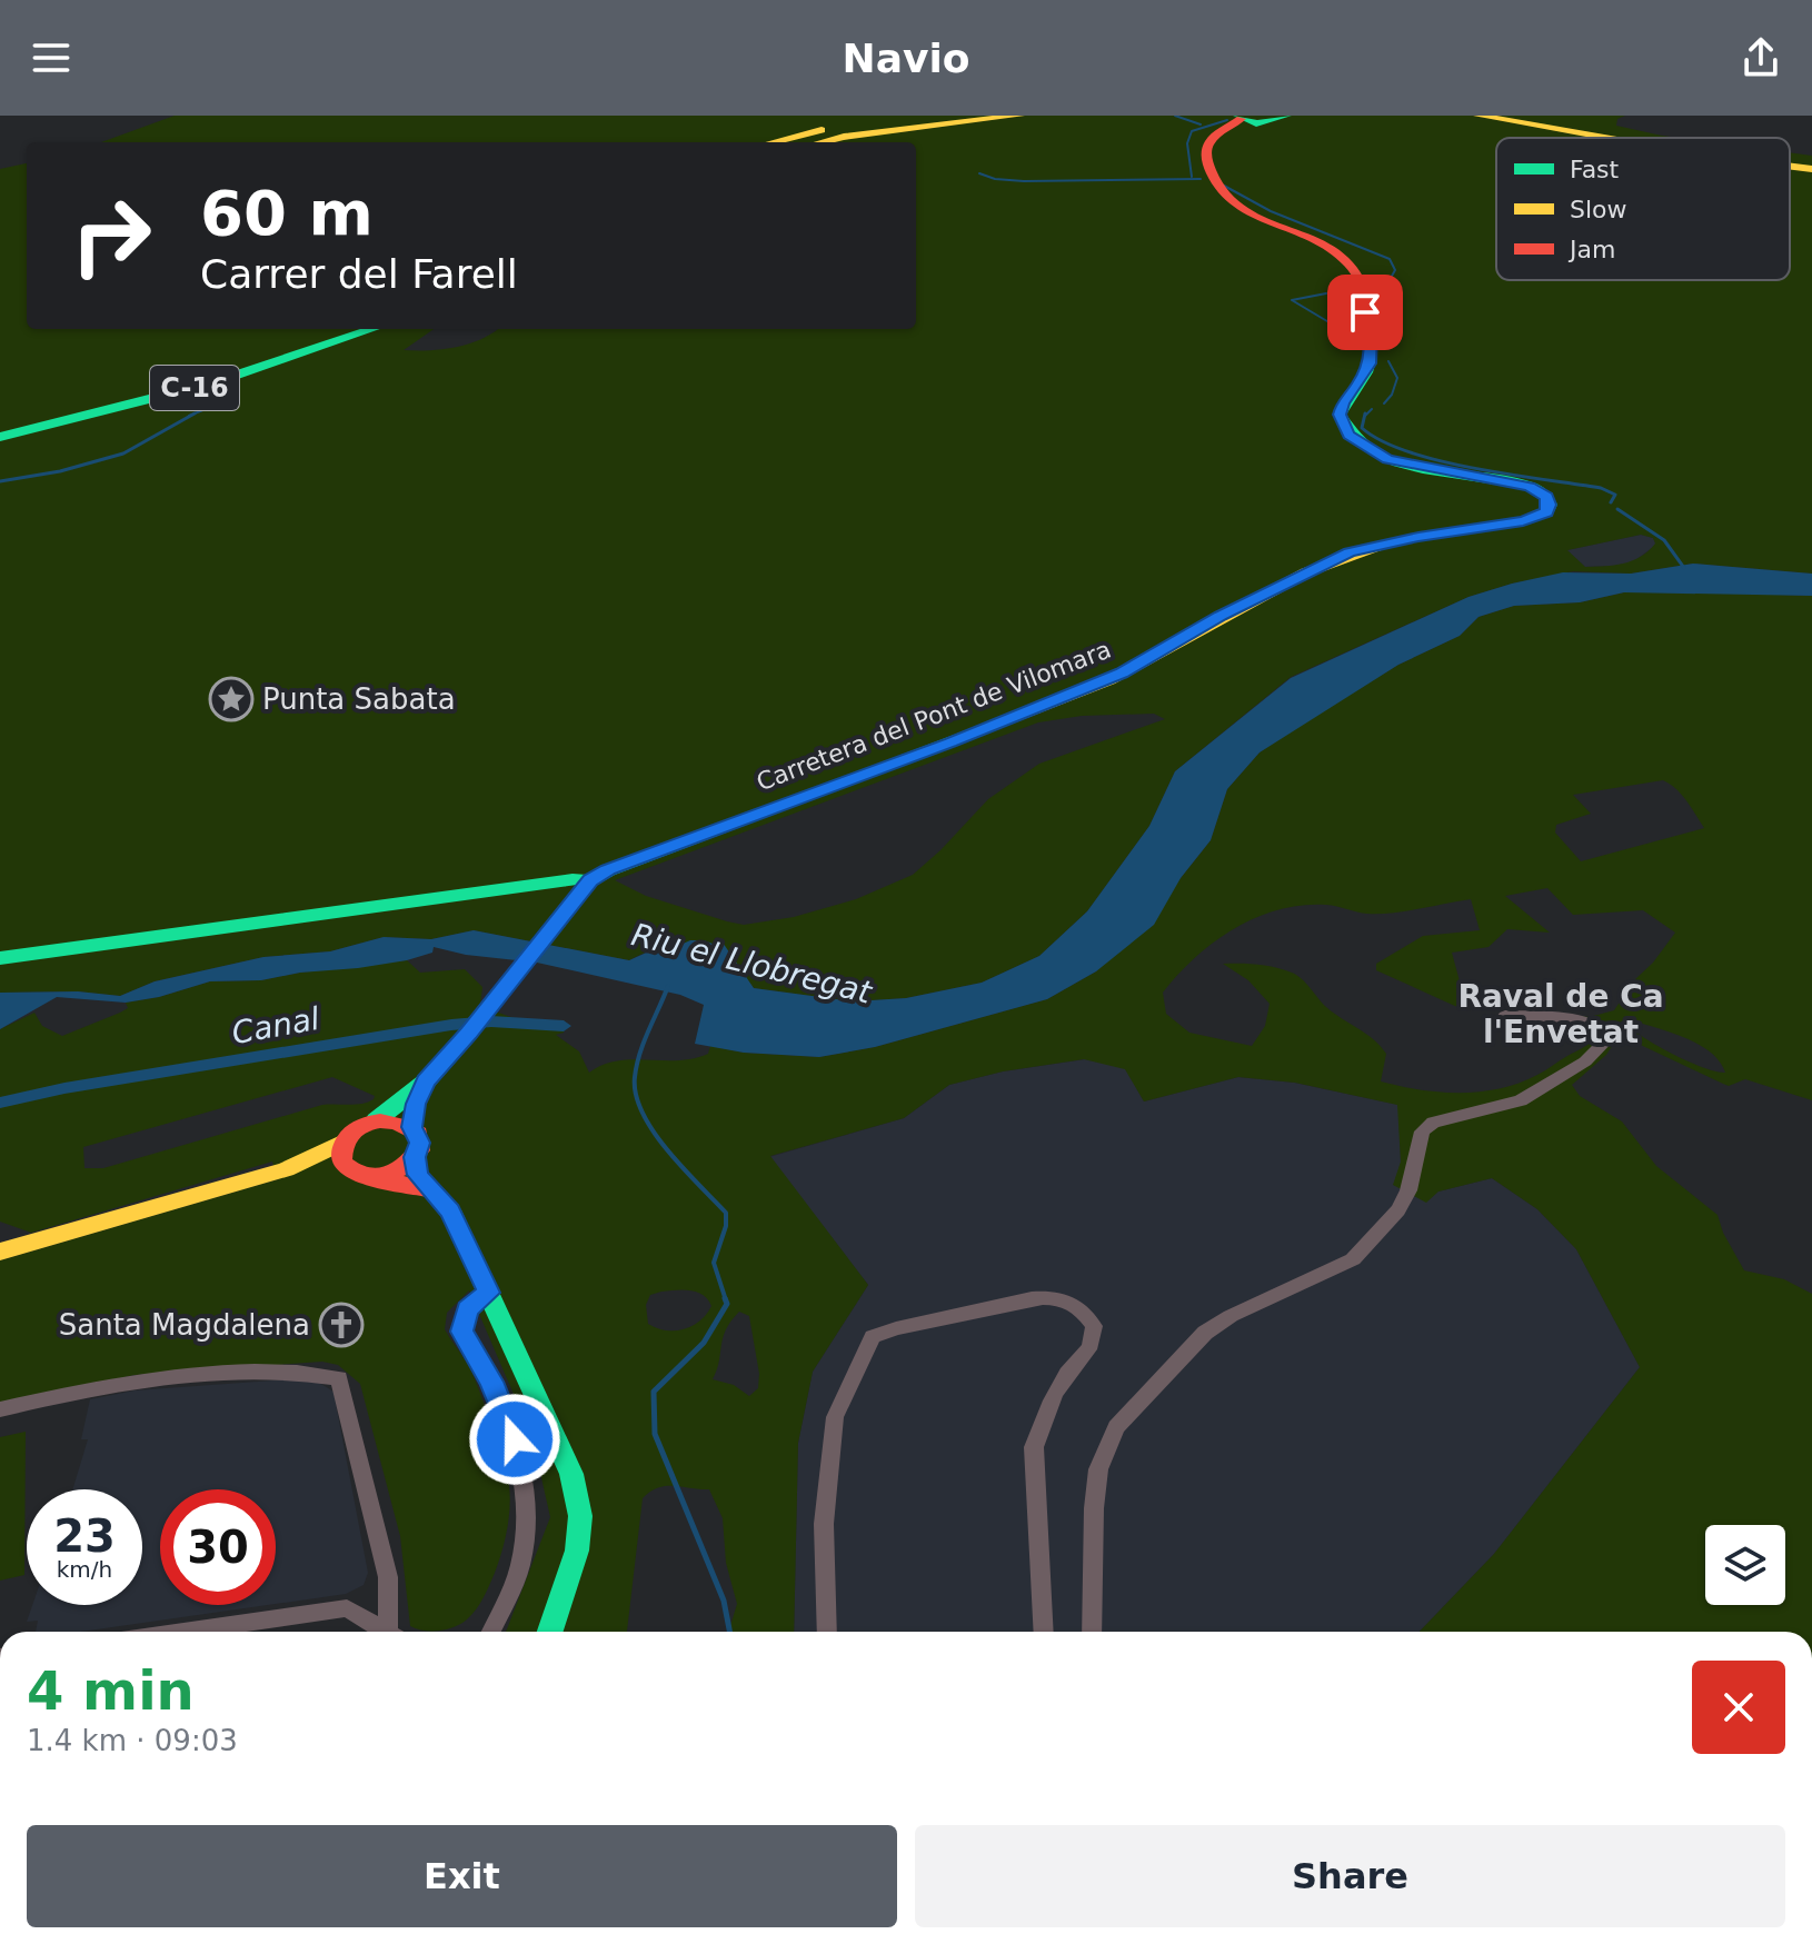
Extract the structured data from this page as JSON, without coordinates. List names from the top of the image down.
{
  "streets": {
    "main road": ["C-16", "Carretera del Pont de Vilomara"]
  },
  "districts": ["Raval de Ca l'Envetat"],
  "water": ["Riu el Llobregat", "Canal"],
  "places": {
    "place": ["Punta Sabata"],
    "church": ["Santa Magdalena"]
  },
  "legend": ["Fast", "Slow", "Jam"],
  "page": {
    "header": "Navio",
    "turn": ["60 m", "Carrer del Farell"],
    "speed": "23 km/h",
    "limit": "30",
    "heading": ["4 min", "1.4 km · 09:03"],
    "buttons": ["Exit", "Share"]
  }
}
